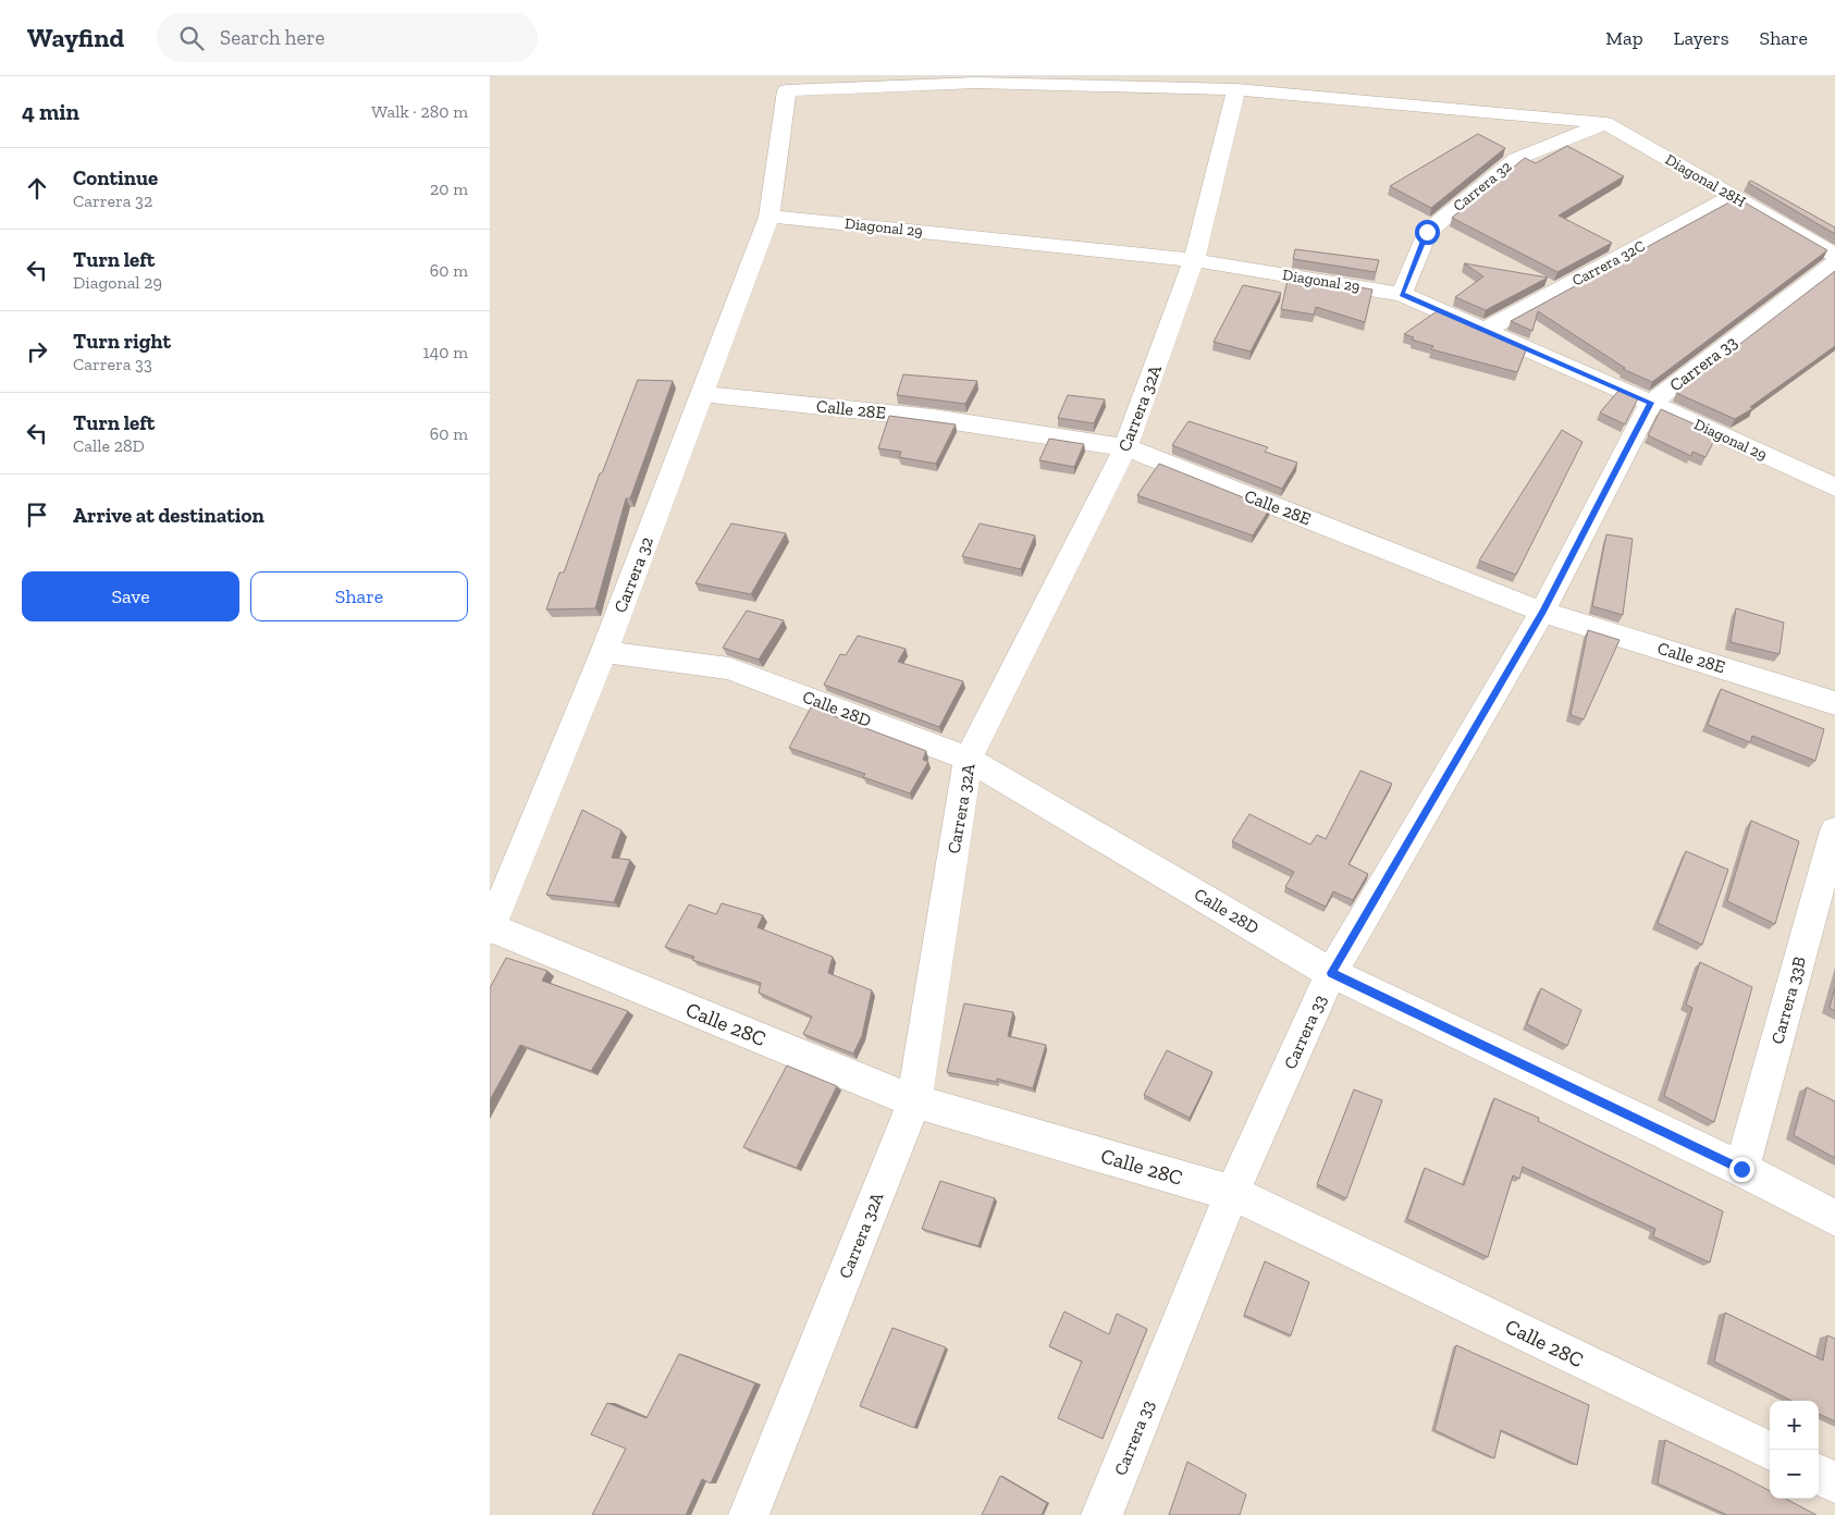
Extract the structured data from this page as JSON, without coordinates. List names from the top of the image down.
{
  "streets": {
    "street": [
      "Diagonal 28H",
      "Carrera 32",
      "Diagonal 29",
      "Carrera 32C",
      "Carrera 33",
      "Carrera 32A",
      "Calle 28E",
      "Calle 28D",
      "Carrera 33B",
      "Calle 28C"
    ]
  },
  "crossings": [
    ["Diagonal 28H", "Carrera 32"],
    ["Diagonal 28H", "Carrera 32C"],
    ["Carrera 32", "Diagonal 29"],
    ["Carrera 32", "Carrera 32A"],
    ["Carrera 32", "Calle 28E"],
    ["Carrera 32", "Calle 28D"],
    ["Carrera 32", "Calle 28C"],
    ["Diagonal 29", "Carrera 32C"],
    ["Diagonal 29", "Carrera 33"],
    ["Diagonal 29", "Carrera 32A"],
    ["Carrera 33", "Calle 28E"],
    ["Carrera 33", "Calle 28D"],
    ["Carrera 33", "Calle 28C"],
    ["Carrera 32A", "Calle 28E"],
    ["Carrera 32A", "Calle 28D"],
    ["Carrera 32A", "Calle 28C"],
    ["Calle 28D", "Carrera 33B"]
  ],
  "page": {
    "header": "Wayfind",
    "search": "Search here",
    "nav": ["Map", "Layers", "Share"],
    "heading": ["4 min", "Walk · 280 m"],
    "list": [
      ["Continue", "Carrera 32", "20 m"],
      ["Turn left", "Diagonal 29", "60 m"],
      ["Turn right", "Carrera 33", "140 m"],
      ["Turn left", "Calle 28D", "60 m"],
      "Arrive at destination"
    ],
    "buttons": ["Save", "Share"],
    "map_buttons": ["+", "−"]
  }
}
